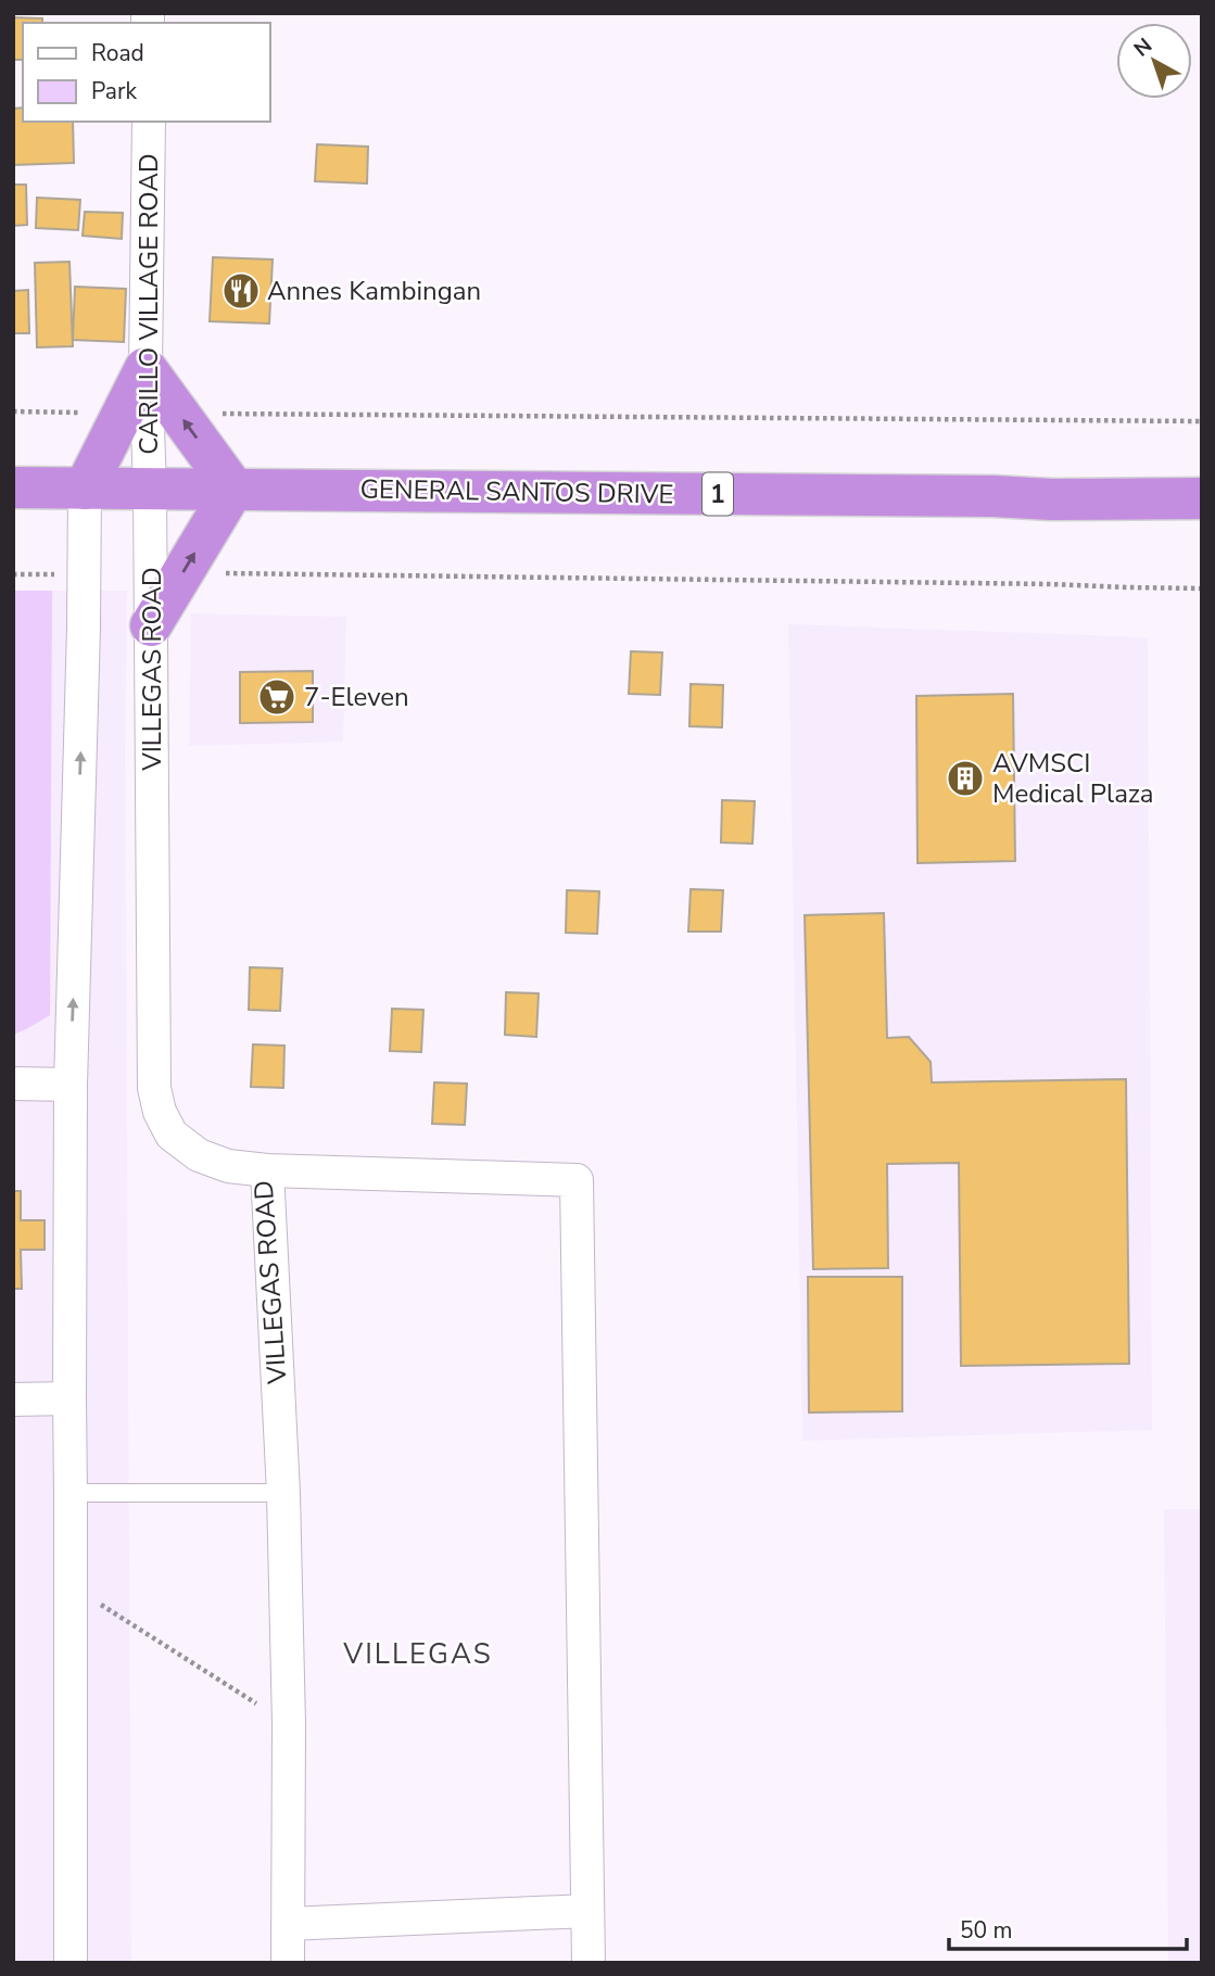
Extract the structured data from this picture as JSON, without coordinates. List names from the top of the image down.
{
  "streets": {
    "highway": ["GENERAL SANTOS DRIVE", "1"],
    "street": ["CARILLO VILLAGE ROAD", "VILLEGAS ROAD"]
  },
  "crossings": [
    ["CARILLO VILLAGE ROAD", "GENERAL SANTOS DRIVE"],
    ["CARILLO VILLAGE ROAD", "VILLEGAS ROAD"],
    ["GENERAL SANTOS DRIVE", "VILLEGAS ROAD"]
  ],
  "districts": ["VILLEGAS"],
  "places": {
    "restaurant": ["Annes Kambingan"],
    "supermarket": ["7-Eleven"],
    "building": ["AVMSCI Medical Plaza"]
  },
  "legend": ["Road", "Park"],
  "scale_bar": "50 m",
  "north": "top left"
}
